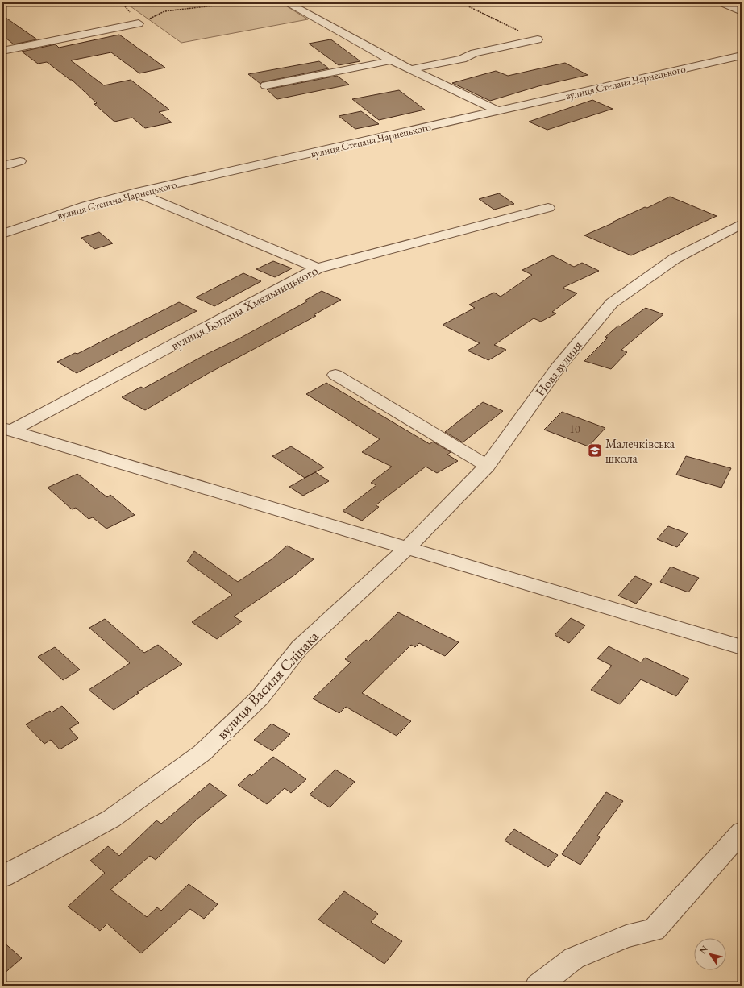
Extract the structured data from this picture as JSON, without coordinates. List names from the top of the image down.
{
  "streets": {
    "street": [
      "вулиця Степана Чарнецького",
      "вулиця Богдана Хмельницького",
      "Нова вулиця",
      "вулиця Василя Сліпака"
    ]
  },
  "crossings": [
    ["Нова вулиця", "вулиця Василя Сліпака"]
  ],
  "places": {
    "school or university": ["Малечківська школа"]
  },
  "house_numbers": ["10"],
  "north": "top left"
}
